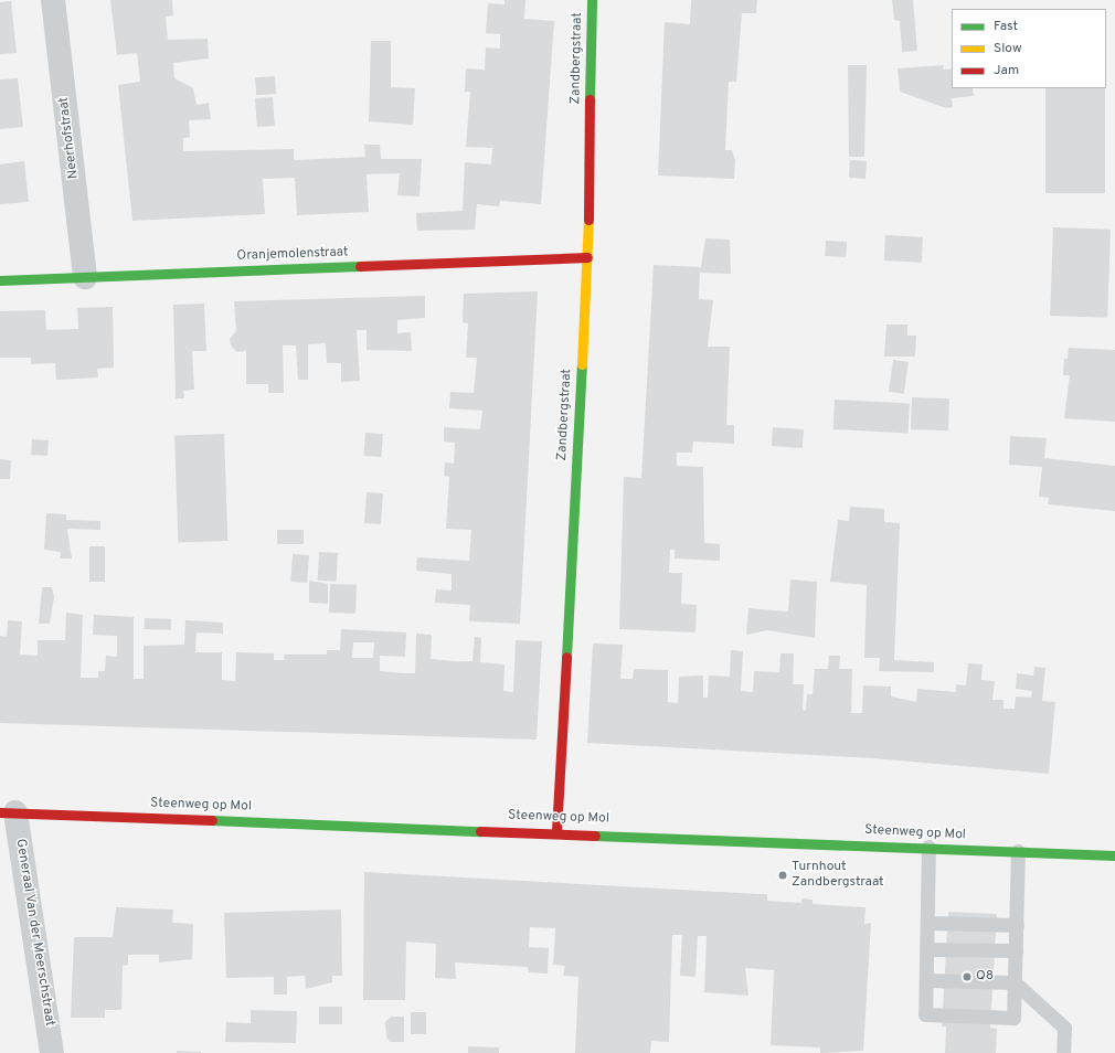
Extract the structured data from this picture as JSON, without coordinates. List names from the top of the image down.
{
  "streets": {
    "street": [
      "Zandbergstraat",
      "Neerhofstraat",
      "Oranjemolenstraat",
      "Steenweg op Mol",
      "Generaal Van der Meerschstraat"
    ]
  },
  "crossings": [
    ["Zandbergstraat", "Oranjemolenstraat"],
    ["Zandbergstraat", "Steenweg op Mol"],
    ["Neerhofstraat", "Oranjemolenstraat"],
    ["Steenweg op Mol", "Generaal Van der Meerschstraat"]
  ],
  "places": ["Turnhout Zandbergstraat", "Q8"],
  "legend": ["Fast", "Slow", "Jam"]
}
